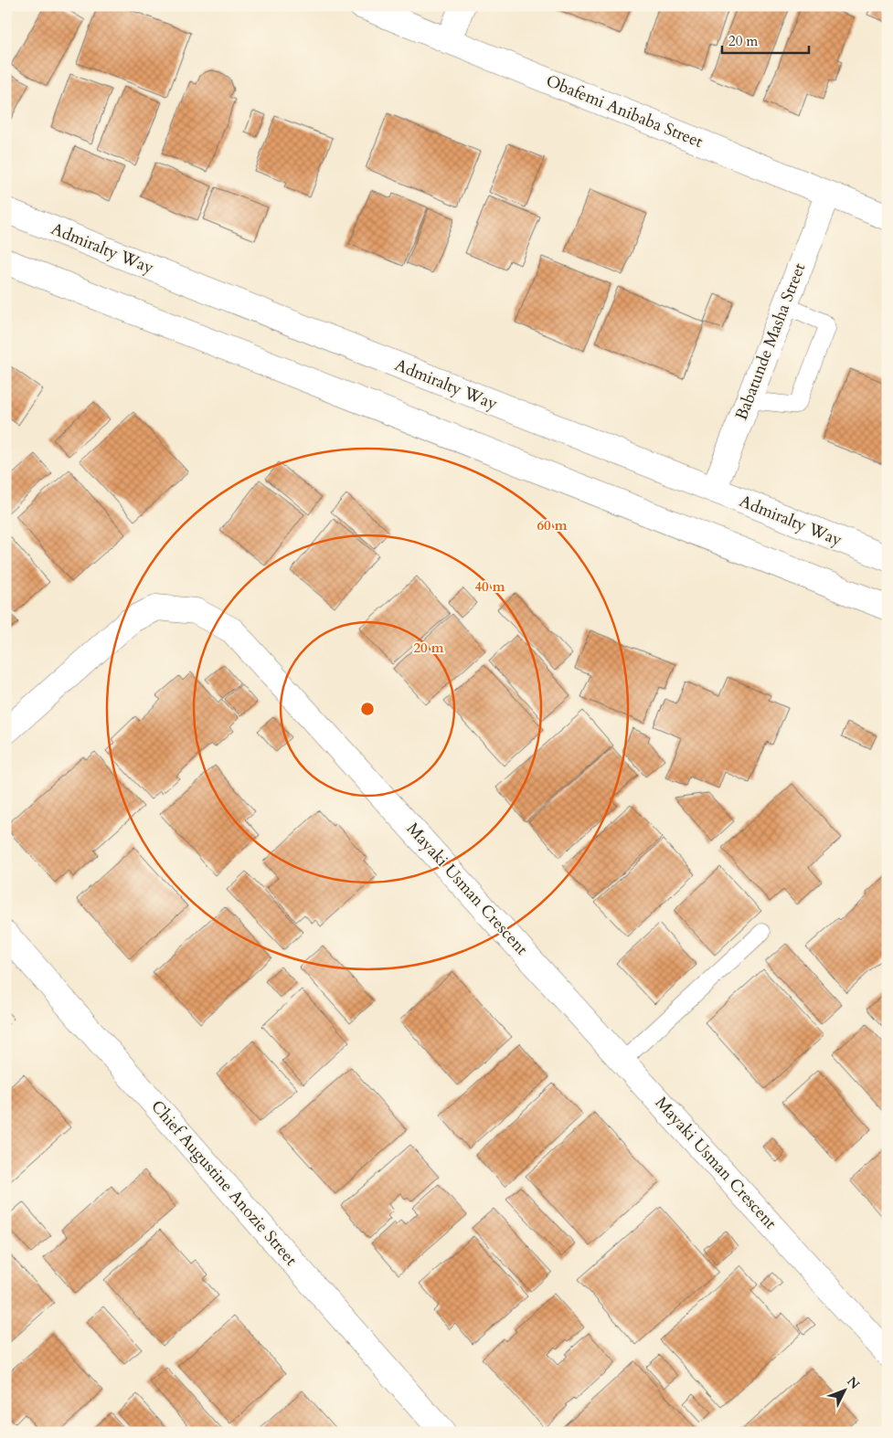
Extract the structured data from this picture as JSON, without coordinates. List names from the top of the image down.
{
  "streets": {
    "street": [
      "Obafemi Anibaba Street",
      "Admiralty Way",
      "Babatunde Masha Street",
      "Mayaki Usman Crescent",
      "Chief Augustine Anozie Street"
    ]
  },
  "crossings": [
    ["Obafemi Anibaba Street", "Babatunde Masha Street"],
    ["Admiralty Way", "Babatunde Masha Street"]
  ],
  "scale_bar": "20 m",
  "north": "top right",
  "rings": ["60 m", "40 m", "20 m"]
}
